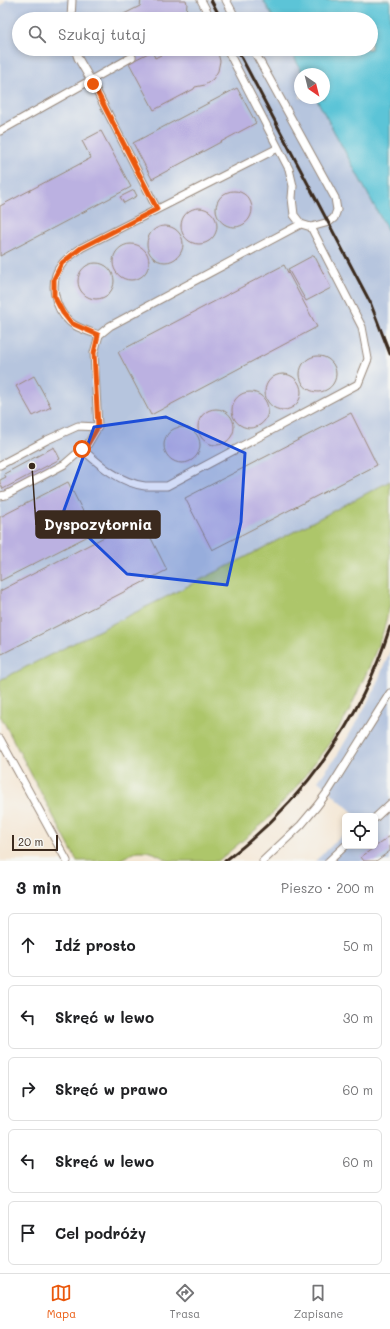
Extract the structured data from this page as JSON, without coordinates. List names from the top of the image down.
{
  "places": ["Dyspozytornia"],
  "scale_bar": "20 m",
  "north": "bottom right",
  "page": {
    "search": "Szukaj tutaj",
    "scale": "20 m",
    "heading": ["3 min", "Pieszo · 200 m"],
    "list": [
      ["Idź prosto", "50 m"],
      ["Skręć w lewo", "30 m"],
      ["Skręć w prawo", "60 m"],
      ["Skręć w lewo", "60 m"],
      "Cel podróży"
    ],
    "nav": ["Mapa", "Trasa", "Zapisane"]
  }
}
